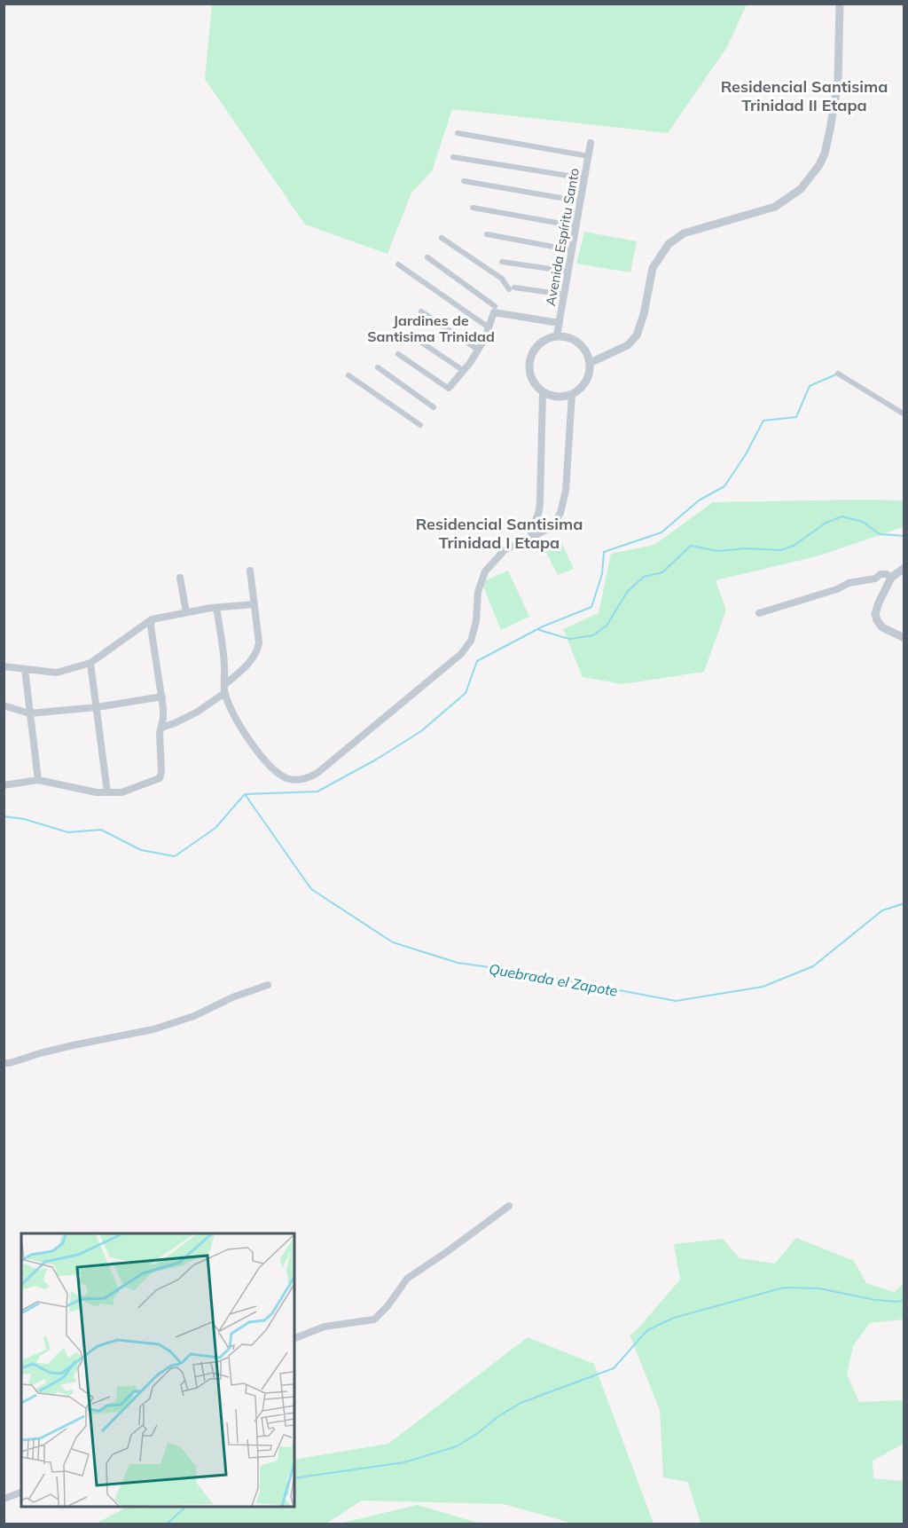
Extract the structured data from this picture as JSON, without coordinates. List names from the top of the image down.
{
  "streets": {
    "street": ["Avenida Espíritu Santo"]
  },
  "districts": ["Residencial Santisima Trinidad II Etapa", "Jardines de Santisima Trinidad", "Residencial Santisima Trinidad I Etapa"],
  "water": ["Quebrada el Zapote"]
}
